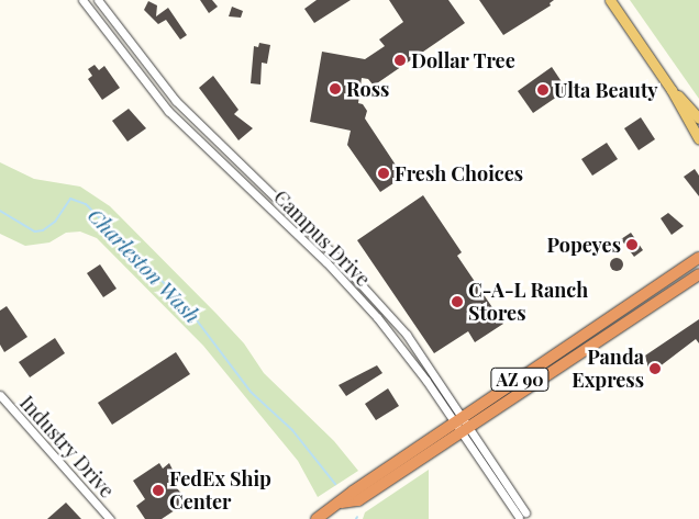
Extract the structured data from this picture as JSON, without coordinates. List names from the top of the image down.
{
  "streets": {
    "highway": ["AZ 90"],
    "street": ["Campus Drive", "Industry Drive"]
  },
  "crossings": [
    ["Campus Drive", "AZ 90"]
  ],
  "water": ["Charleston Wash"],
  "places": [
    "Dollar Tree",
    "Ross",
    "Ulta Beauty",
    "Fresh Choices",
    "Popeyes",
    "C-A-L Ranch Stores",
    "Panda Express",
    "FedEx Ship Center"
  ]
}
